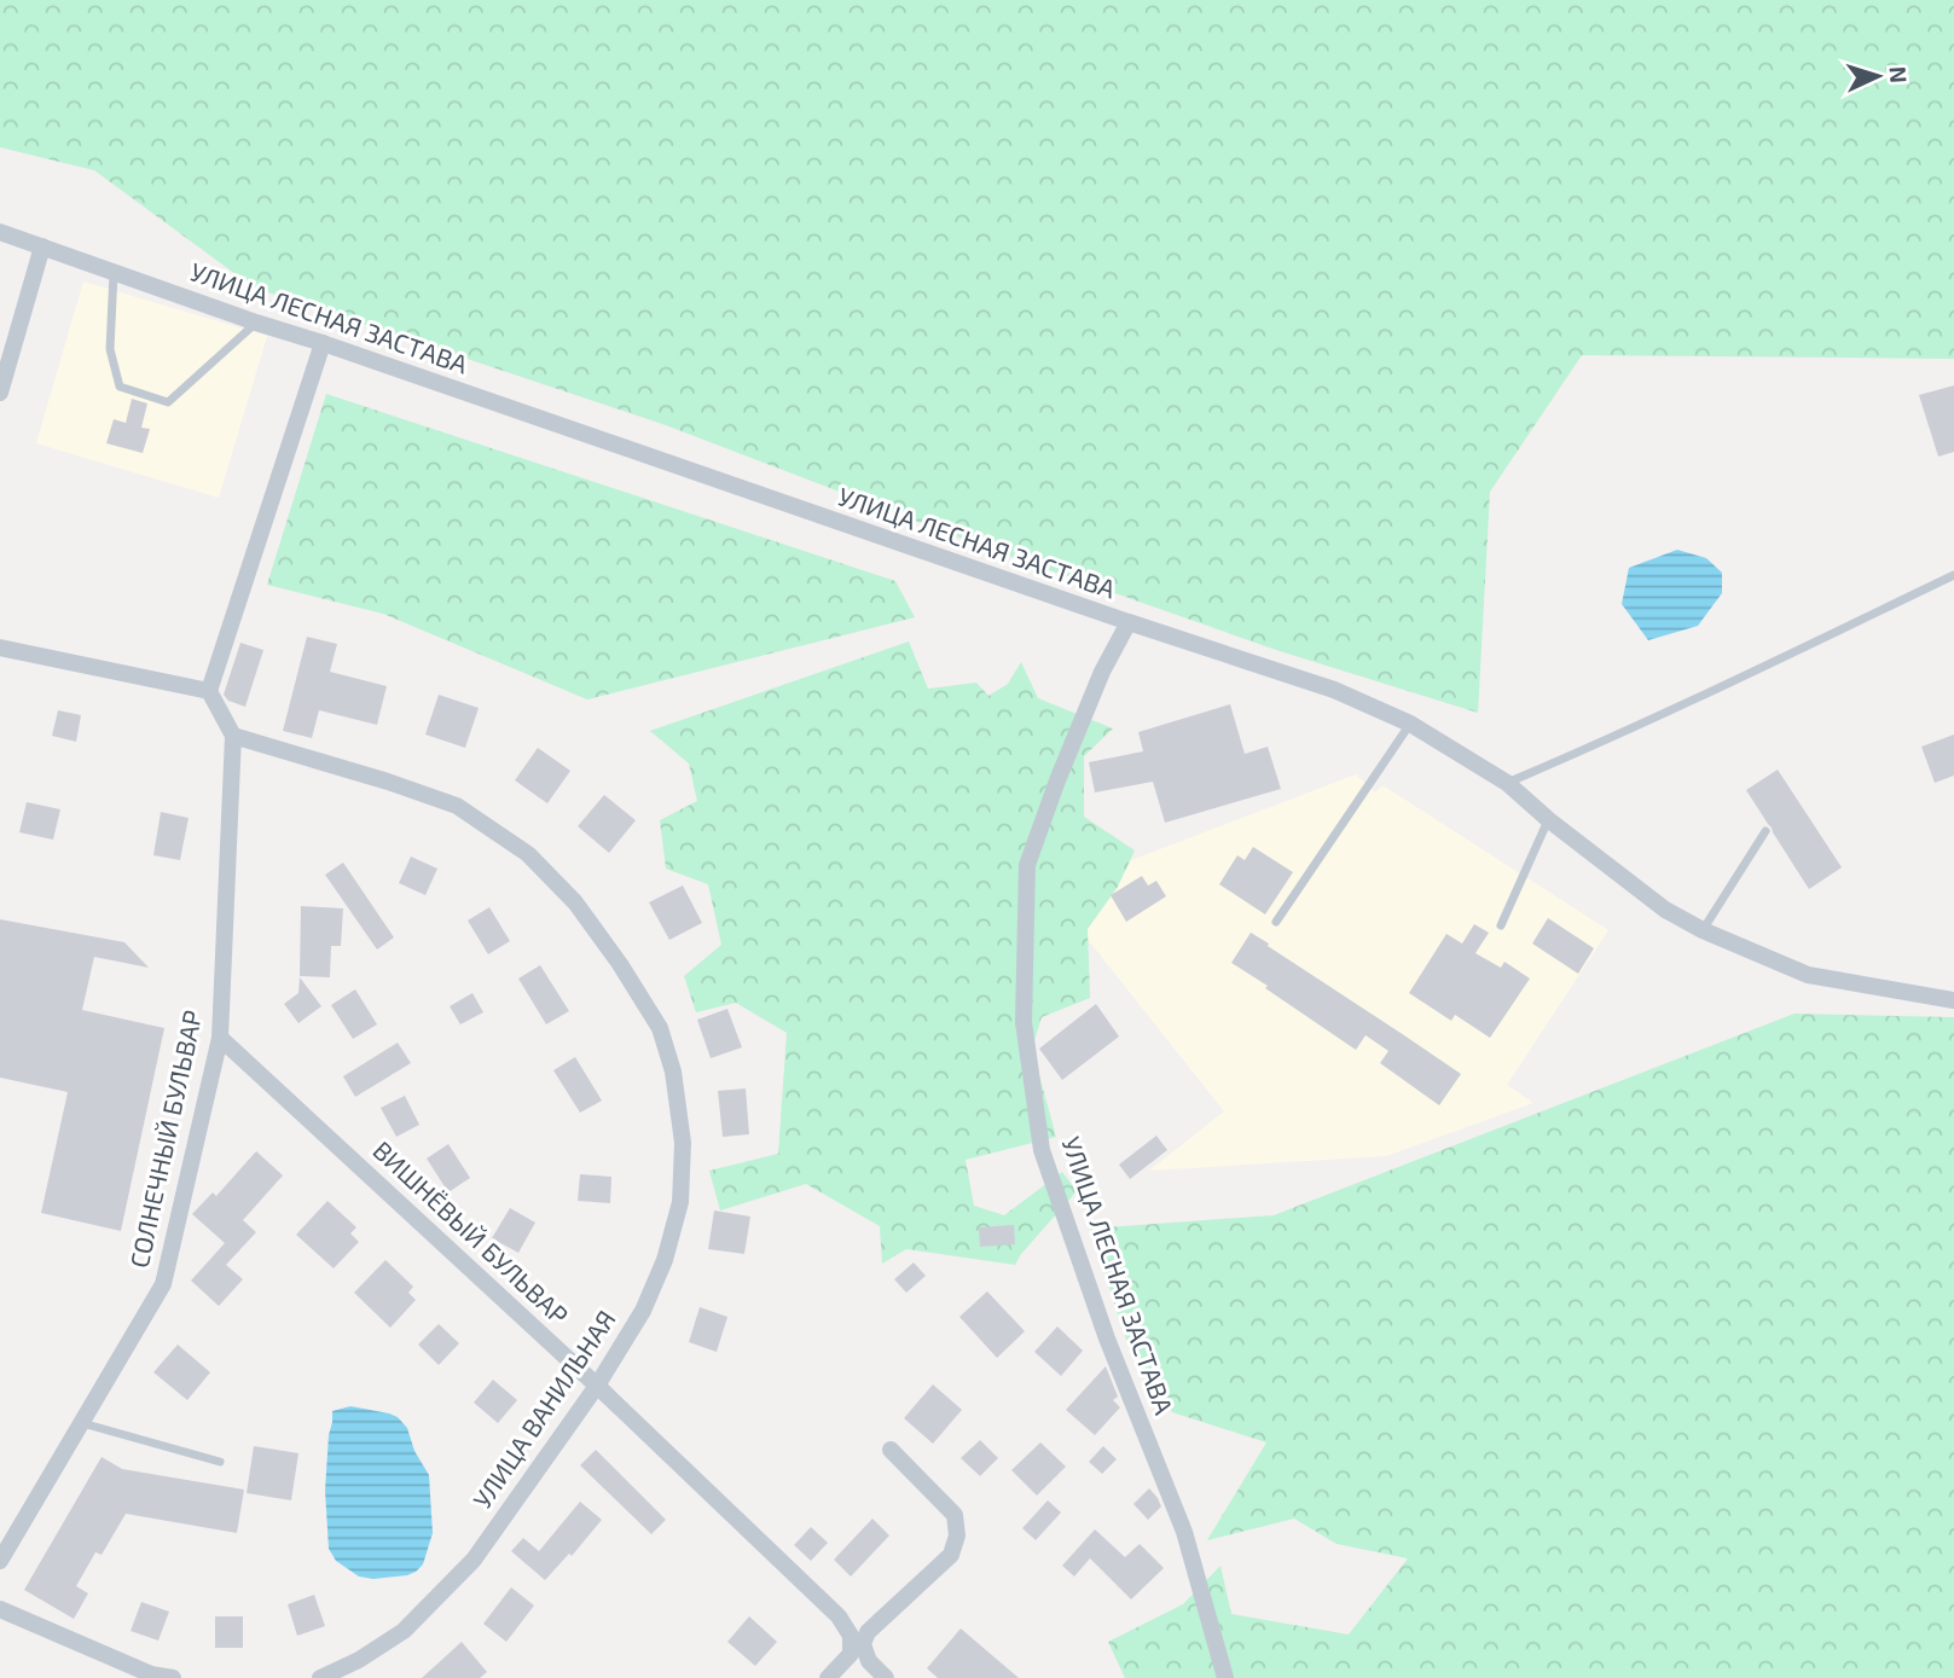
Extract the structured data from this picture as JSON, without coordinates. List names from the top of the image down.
{
  "streets": {
    "street": [
      "УЛИЦА ЛЕСНАЯ ЗАСТАВА",
      "СОЛНЕЧНЫЙ БУЛЬВАР",
      "ВИШНЁВЫЙ БУЛЬВАР",
      "УЛИЦА ВАНИЛЬНАЯ"
    ]
  },
  "crossings": [
    ["СОЛНЕЧНЫЙ БУЛЬВАР", "ВИШНЁВЫЙ БУЛЬВАР"],
    ["СОЛНЕЧНЫЙ БУЛЬВАР", "УЛИЦА ВАНИЛЬНАЯ"],
    ["ВИШНЁВЫЙ БУЛЬВАР", "УЛИЦА ВАНИЛЬНАЯ"]
  ],
  "north": "right"
}
